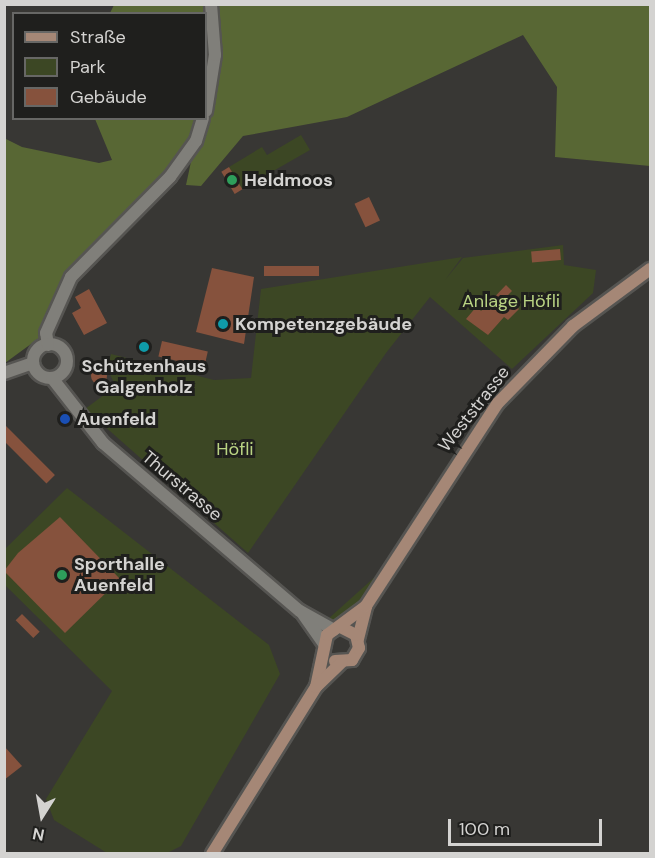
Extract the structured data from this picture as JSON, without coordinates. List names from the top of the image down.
{
  "streets": {
    "main road": ["Weststrasse"],
    "street": ["Thurstrasse"]
  },
  "crossings": [
    ["Weststrasse", "Thurstrasse"]
  ],
  "parks": ["Anlage Höfli", "Höfli"],
  "places": [
    "Heldmoos",
    "Kompetenzgebäude",
    "Schützenhaus Galgenholz",
    "Auenfeld",
    "Sporthalle Auenfeld"
  ],
  "legend": ["Straße", "Park", "Gebäude"],
  "scale_bar": "100 m",
  "north": "bottom"
}
